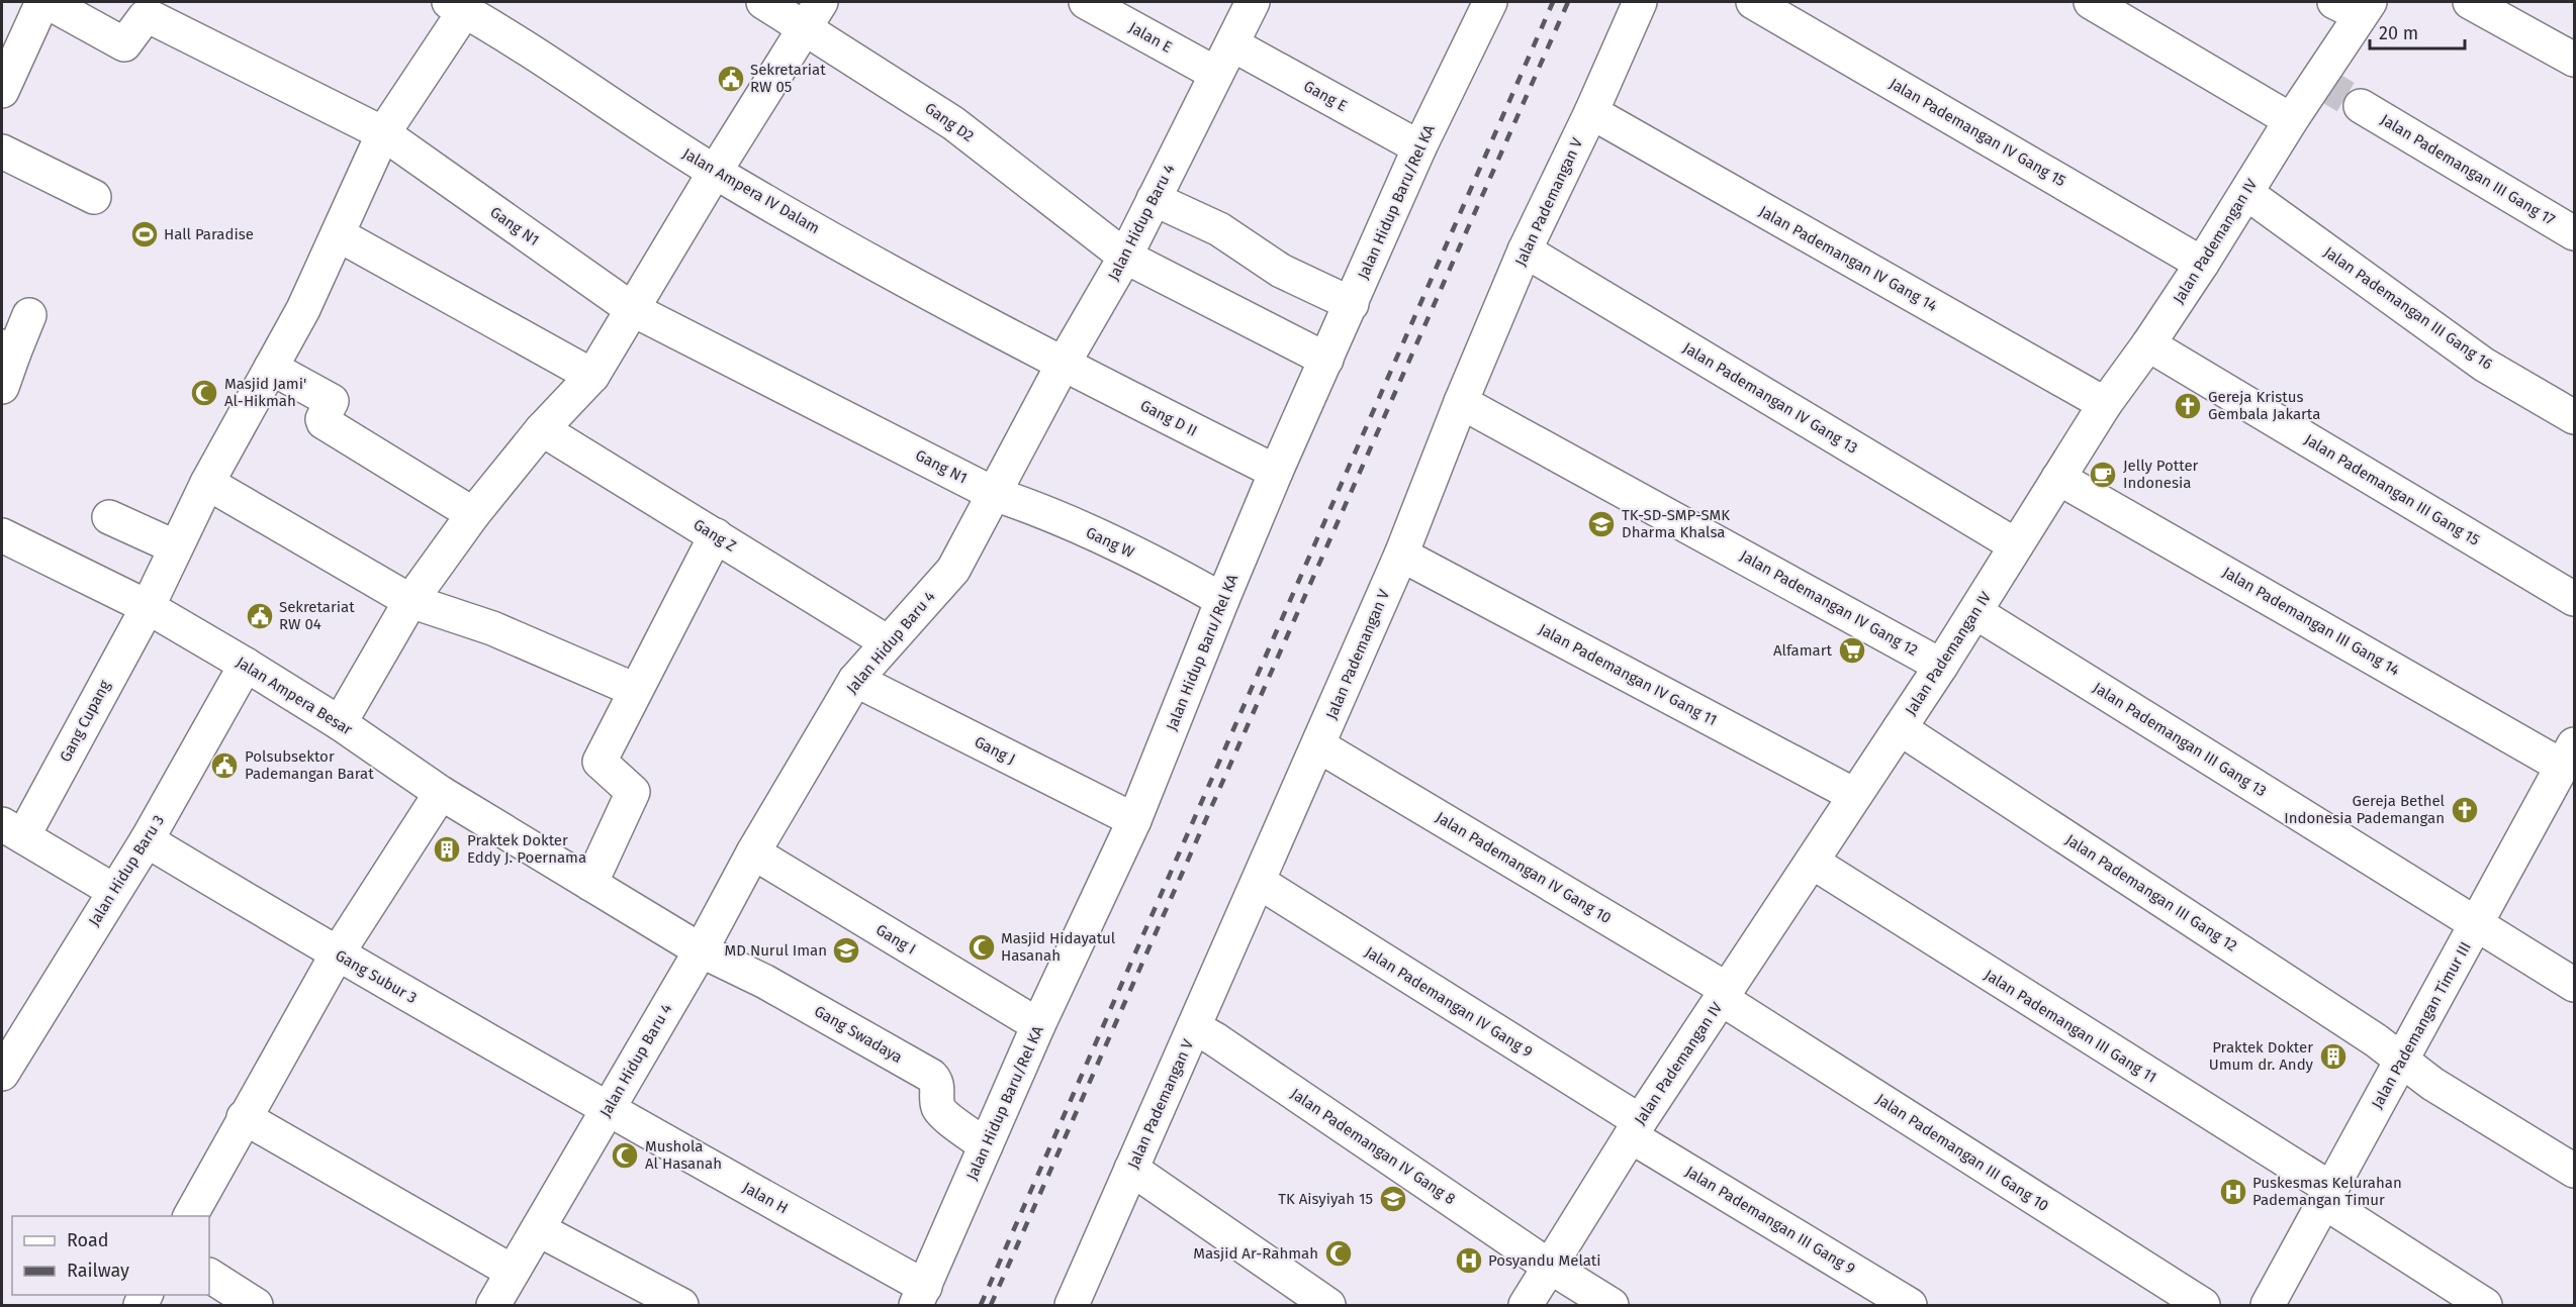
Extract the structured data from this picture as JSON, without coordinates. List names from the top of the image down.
{
  "streets": {
    "street": [
      "Jalan E",
      "Gang E",
      "Gang D2",
      "Jalan Pademangan IV Gang 15",
      "Jalan Pademangan III Gang 17",
      "Jalan Ampera IV Dalam",
      "Jalan Hidup Baru/Rel KA",
      "Jalan Pademangan V",
      "Jalan Hidup Baru 4",
      "Gang N1",
      "Jalan Pademangan IV",
      "Jalan Pademangan IV Gang 14",
      "Jalan Pademangan III Gang 16",
      "Jalan Pademangan IV Gang 13",
      "Gang D II",
      "Jalan Pademangan III Gang 15",
      "Gang Z",
      "Gang W",
      "Jalan Pademangan IV Gang 12",
      "Jalan Pademangan III Gang 14",
      "Jalan Pademangan IV Gang 11",
      "Jalan Ampera Besar",
      "Gang Cupang",
      "Jalan Pademangan III Gang 13",
      "Gang J",
      "Jalan Pademangan IV Gang 10",
      "Jalan Hidup Baru 3",
      "Jalan Pademangan III Gang 12",
      "Gang I",
      "Gang Subur 3",
      "Jalan Pademangan IV Gang 9",
      "Jalan Pademangan Timur III",
      "Jalan Pademangan III Gang 11",
      "Gang Swadaya",
      "Jalan Pademangan IV Gang 8",
      "Jalan Pademangan III Gang 10",
      "Jalan H",
      "Jalan Pademangan III Gang 9"
    ]
  },
  "crossings": [
    ["Jalan E", "Jalan Hidup Baru 4"],
    ["Gang E", "Jalan Hidup Baru/Rel KA"],
    ["Gang E", "Jalan Hidup Baru 4"],
    ["Gang D2", "Jalan Hidup Baru/Rel KA"],
    ["Gang D2", "Jalan Hidup Baru 4"],
    ["Jalan Pademangan IV Gang 15", "Jalan Pademangan IV"],
    ["Jalan Ampera IV Dalam", "Jalan Hidup Baru 4"],
    ["Jalan Ampera IV Dalam", "Gang D II"],
    ["Jalan Ampera IV Dalam", "Gang Cupang"],
    ["Jalan Hidup Baru/Rel KA", "Gang D II"],
    ["Jalan Hidup Baru/Rel KA", "Gang W"],
    ["Jalan Hidup Baru/Rel KA", "Gang J"],
    ["Jalan Hidup Baru/Rel KA", "Gang I"],
    ["Jalan Hidup Baru/Rel KA", "Gang Swadaya"],
    ["Jalan Hidup Baru/Rel KA", "Jalan H"],
    ["Jalan Pademangan V", "Jalan Pademangan IV Gang 14"],
    ["Jalan Pademangan V", "Jalan Pademangan IV Gang 13"],
    ["Jalan Pademangan V", "Jalan Pademangan IV Gang 12"],
    ["Jalan Pademangan V", "Jalan Pademangan IV Gang 11"],
    ["Jalan Pademangan V", "Jalan Pademangan IV Gang 10"],
    ["Jalan Pademangan V", "Jalan Pademangan IV Gang 9"],
    ["Jalan Pademangan V", "Jalan Pademangan IV Gang 8"],
    ["Jalan Hidup Baru 4", "Gang N1"],
    ["Jalan Hidup Baru 4", "Gang D II"],
    ["Jalan Hidup Baru 4", "Gang Z"],
    ["Jalan Hidup Baru 4", "Gang W"],
    ["Jalan Hidup Baru 4", "Jalan Ampera Besar"],
    ["Jalan Hidup Baru 4", "Gang J"],
    ["Jalan Hidup Baru 4", "Gang I"],
    ["Jalan Hidup Baru 4", "Gang Subur 3"],
    ["Jalan Hidup Baru 4", "Gang Swadaya"],
    ["Jalan Hidup Baru 4", "Jalan H"],
    ["Gang N1", "Gang W"],
    ["Gang N1", "Gang Cupang"],
    ["Jalan Pademangan IV", "Jalan Pademangan IV Gang 14"],
    ["Jalan Pademangan IV", "Jalan Pademangan III Gang 16"],
    ["Jalan Pademangan IV", "Jalan Pademangan IV Gang 13"],
    ["Jalan Pademangan IV", "Jalan Pademangan III Gang 15"],
    ["Jalan Pademangan IV", "Jalan Pademangan IV Gang 12"],
    ["Jalan Pademangan IV", "Jalan Pademangan III Gang 14"],
    ["Jalan Pademangan IV", "Jalan Pademangan IV Gang 11"],
    ["Jalan Pademangan IV", "Jalan Pademangan III Gang 13"],
    ["Jalan Pademangan IV", "Jalan Pademangan IV Gang 10"],
    ["Jalan Pademangan IV", "Jalan Pademangan III Gang 12"],
    ["Jalan Pademangan IV", "Jalan Pademangan IV Gang 9"],
    ["Jalan Pademangan IV", "Jalan Pademangan III Gang 11"],
    ["Jalan Pademangan IV", "Jalan Pademangan IV Gang 8"],
    ["Jalan Pademangan IV", "Jalan Pademangan III Gang 10"],
    ["Jalan Pademangan IV", "Jalan Pademangan III Gang 9"],
    ["Jalan Pademangan III Gang 14", "Jalan Pademangan Timur III"],
    ["Jalan Ampera Besar", "Gang Cupang"],
    ["Jalan Ampera Besar", "Jalan Hidup Baru 3"],
    ["Jalan Ampera Besar", "Gang Swadaya"],
    ["Jalan Pademangan III Gang 13", "Jalan Pademangan Timur III"],
    ["Jalan Pademangan IV Gang 10", "Jalan Pademangan III Gang 10"],
    ["Jalan Hidup Baru 3", "Gang Subur 3"],
    ["Jalan Pademangan III Gang 12", "Jalan Pademangan Timur III"],
    ["Gang Subur 3", "Jalan H"],
    ["Jalan Pademangan IV Gang 9", "Jalan Pademangan III Gang 9"],
    ["Jalan Pademangan Timur III", "Jalan Pademangan III Gang 11"]
  ],
  "places": {
    "public building": ["Sekretariat RW 05", "Sekretariat RW 04", "Polsubsektor Pademangan Barat"],
    "sports": ["Hall Paradise"],
    "mosque": [
      "Masjid Jami' Al-Hikmah",
      "Masjid Hidayatul Hasanah",
      "Mushola Al Hasanah",
      "Masjid Ar-Rahmah"
    ],
    "church": ["Gereja Kristus Gembala Jakarta", "Gereja Bethel Indonesia Pademangan"],
    "cafe": ["Jelly Potter Indonesia"],
    "school or university": ["TK-SD-SMP-SMK Dharma Khalsa", "MD Nurul Iman", "TK Aisyiyah 15"],
    "supermarket": ["Alfamart"],
    "building": ["Praktek Dokter Eddy J. Poernama", "Praktek Dokter Umum dr. Andy"],
    "hospital": ["Puskesmas Kelurahan Pademangan Timur", "Posyandu Melati"]
  },
  "legend": ["Road", "Railway"],
  "scale_bar": "20 m"
}
